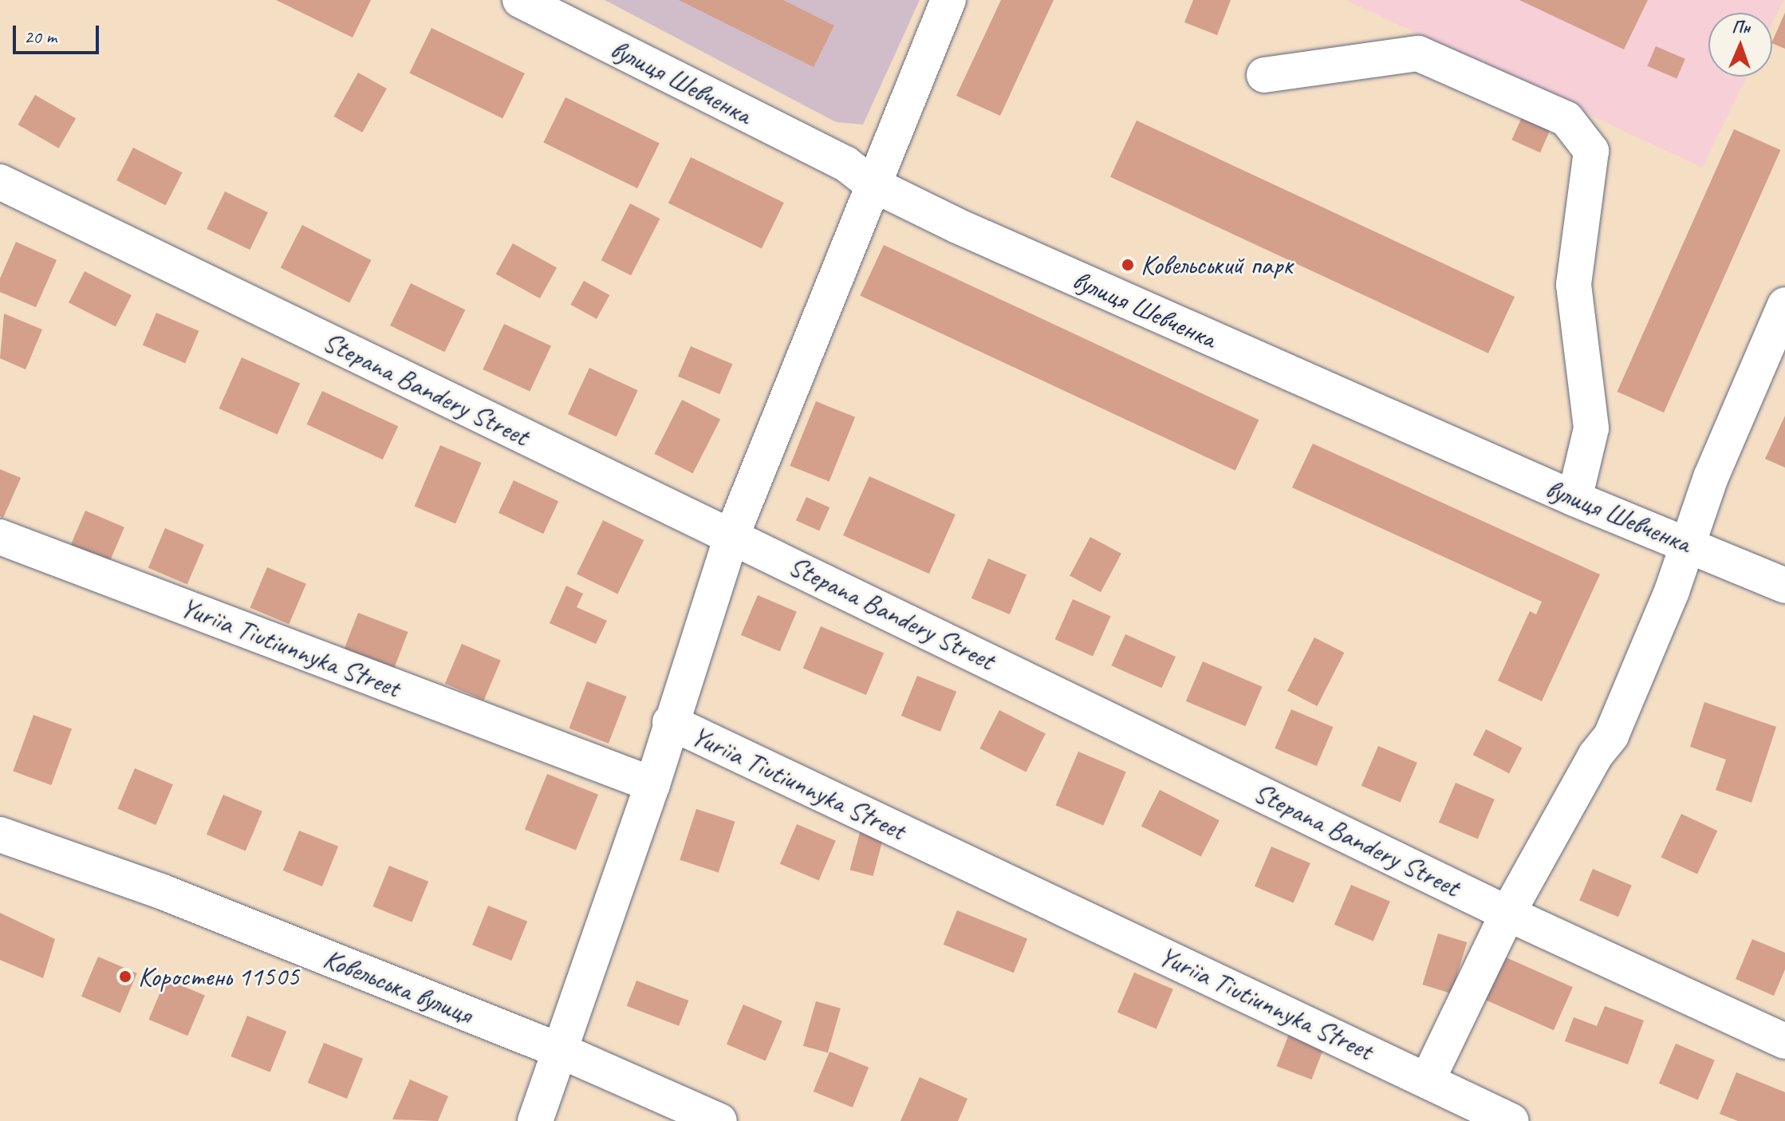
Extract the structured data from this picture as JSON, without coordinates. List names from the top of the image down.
{
  "streets": {
    "street": [
      "вулиця Шевченка",
      "Stepana Bandery Street",
      "Yuriia Tiutiunnyka Street",
      "Ковельська вулиця"
    ]
  },
  "places": ["Ковельський парк", "Коростень 11505"],
  "scale_bar": "20 m",
  "north": "top"
}
